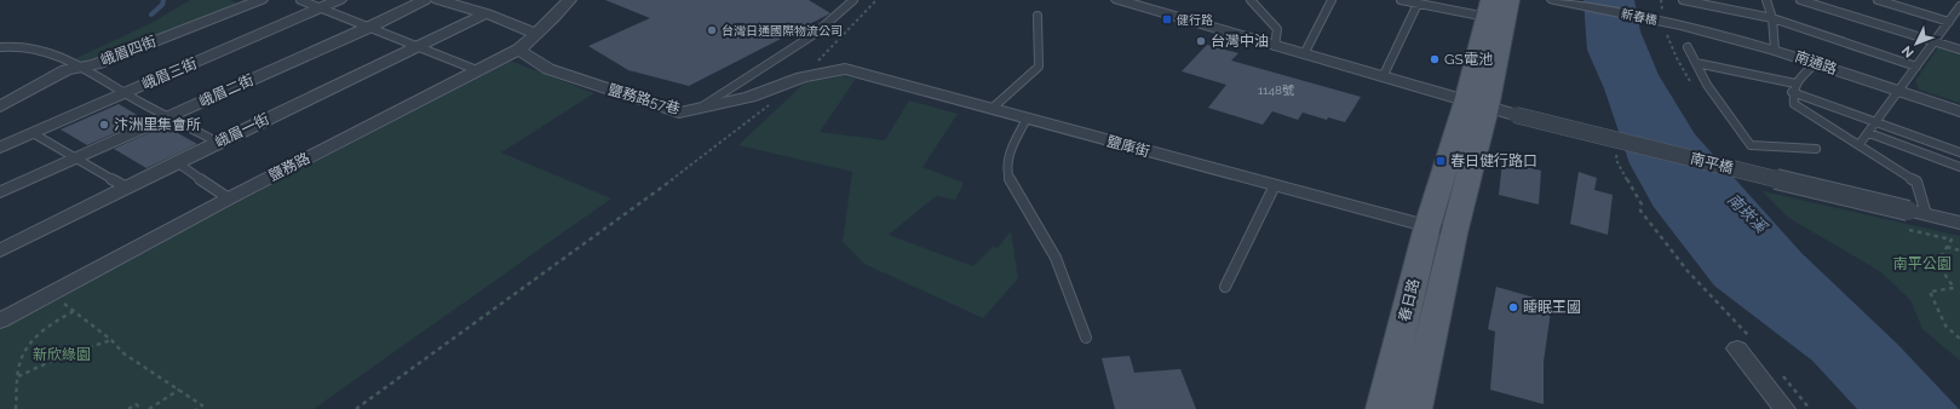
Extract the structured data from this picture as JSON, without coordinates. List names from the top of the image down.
{
  "streets": {
    "main road": ["春日路"],
    "street": [
      "新春橋",
      "峨眉四街",
      "南通路",
      "峨眉三街",
      "峨眉二街",
      "鹽務路57巷",
      "峨眉一街",
      "鹽庫街",
      "南平橋",
      "鹽務路"
    ]
  },
  "crossings": [
    ["新春橋", "南通路"],
    ["鹽務路57巷", "鹽庫街"],
    ["鹽務路57巷", "鹽務路"],
    ["鹽庫街", "春日路"],
    ["南平橋", "春日路"]
  ],
  "water": ["南崁溪"],
  "parks": ["南平公園", "新欣綠園"],
  "places": {
    "transit": ["健行路", "春日健行路口"],
    "other": [
      "台灣日通國際物流公司",
      "台灣中油",
      "GS電池",
      "汴洲里集會所",
      "睡眠王國"
    ]
  },
  "house_numbers": ["1148號"],
  "north": "bottom left"
}
